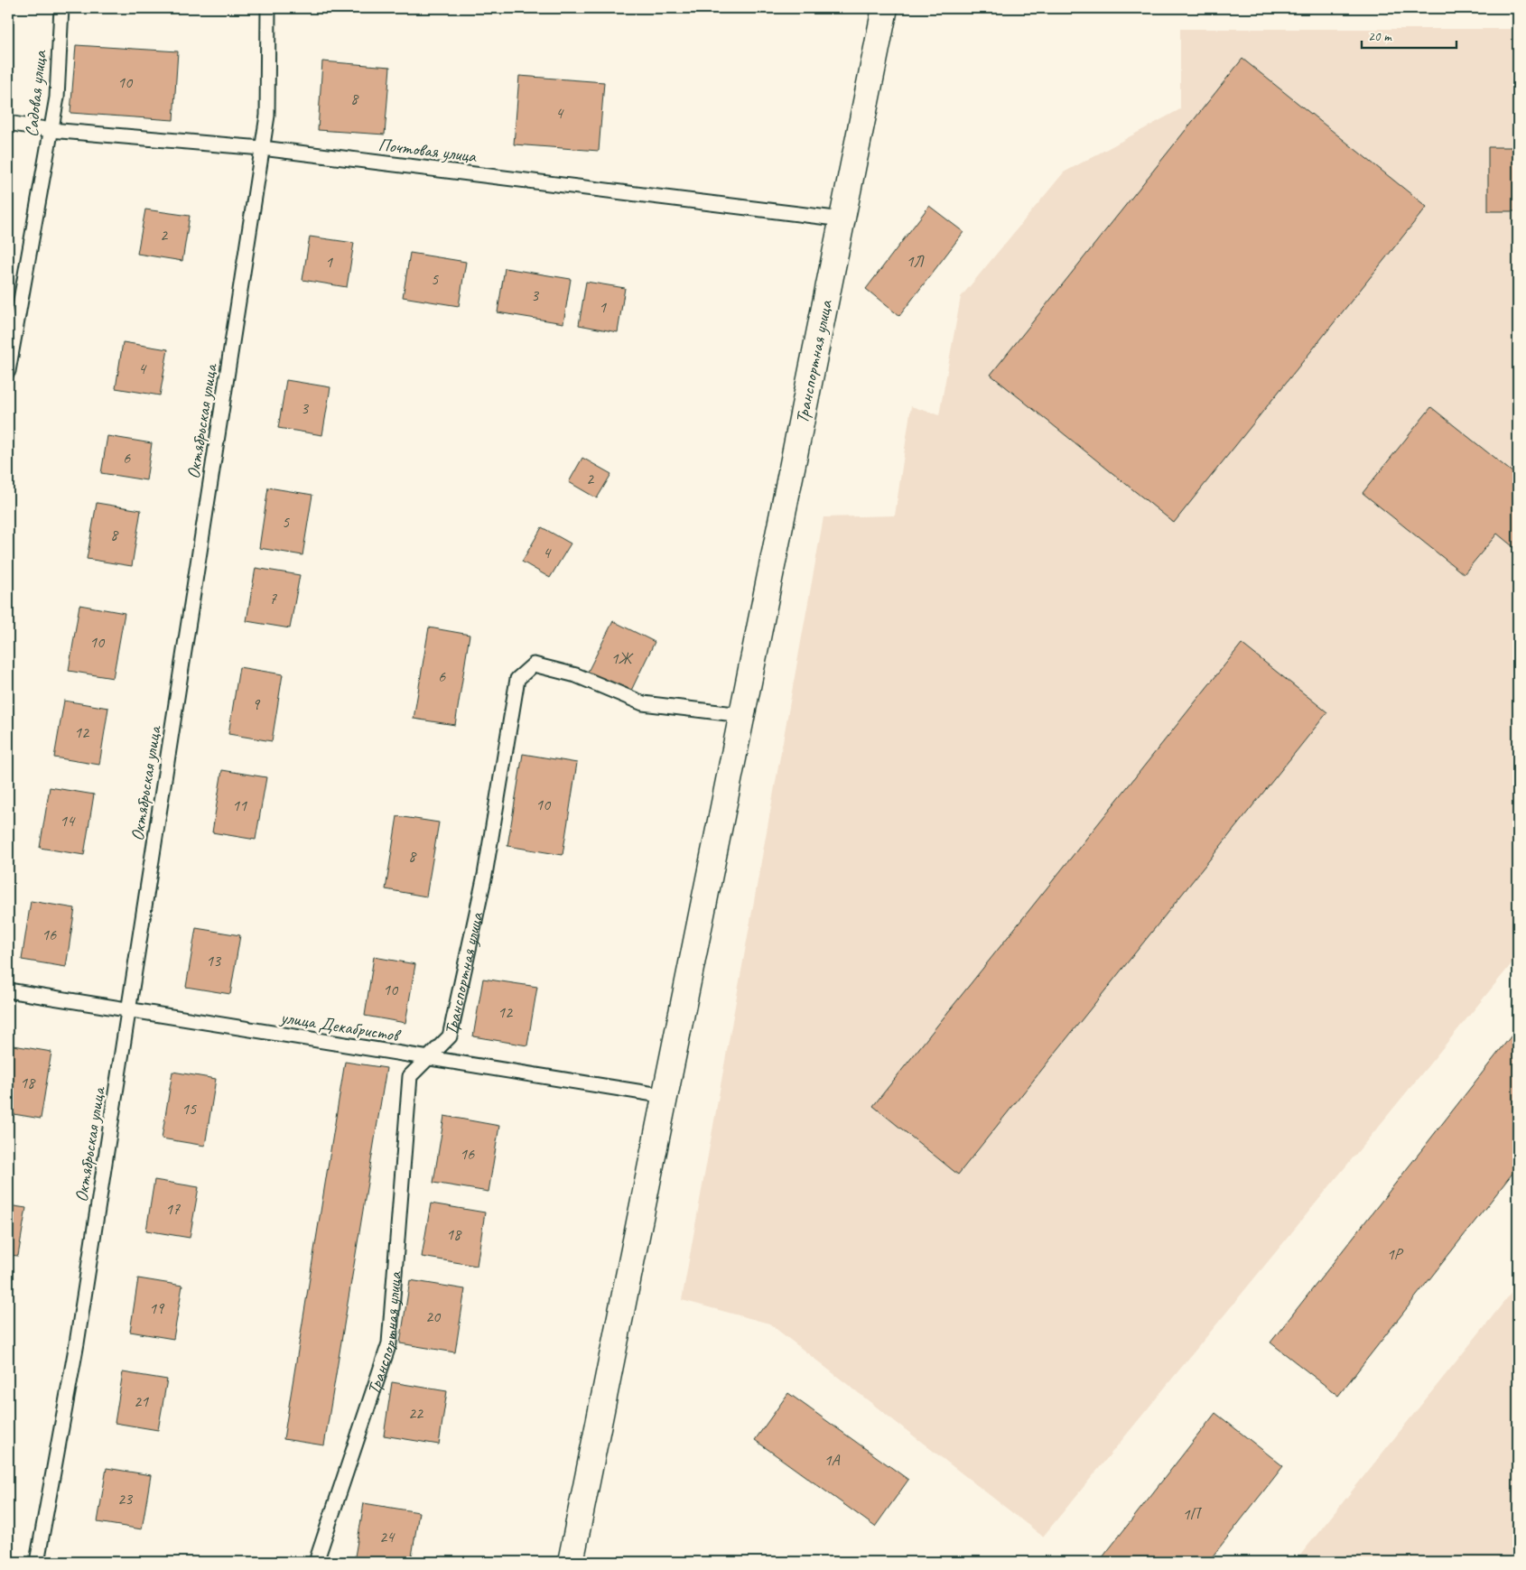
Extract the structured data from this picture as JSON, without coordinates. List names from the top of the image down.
{
  "streets": {
    "street": ["Транспортная улица"],
    "lane": [
      "Садовая улица",
      "Почтовая улица",
      "Октябрьская улица",
      "улица Декабристов"
    ]
  },
  "crossings": [
    ["Садовая улица", "Почтовая улица"],
    ["Почтовая улица", "Транспортная улица"],
    ["Почтовая улица", "Октябрьская улица"],
    ["Транспортная улица", "улица Декабристов"],
    ["Октябрьская улица", "улица Декабристов"]
  ],
  "house_numbers": [
    "10",
    "8",
    "4",
    "2",
    "1Л",
    "1",
    "5",
    "3",
    "1",
    "4",
    "3",
    "6",
    "2",
    "5",
    "8",
    "4",
    "7",
    "10",
    "1Ж",
    "6",
    "9",
    "12",
    "10",
    "11",
    "14",
    "8",
    "16",
    "13",
    "10",
    "12",
    "18",
    "15",
    "16",
    "17",
    "18",
    "1Р",
    "19",
    "20",
    "21",
    "22",
    "1А",
    "23",
    "1П",
    "24"
  ],
  "scale_bar": "20 m"
}
